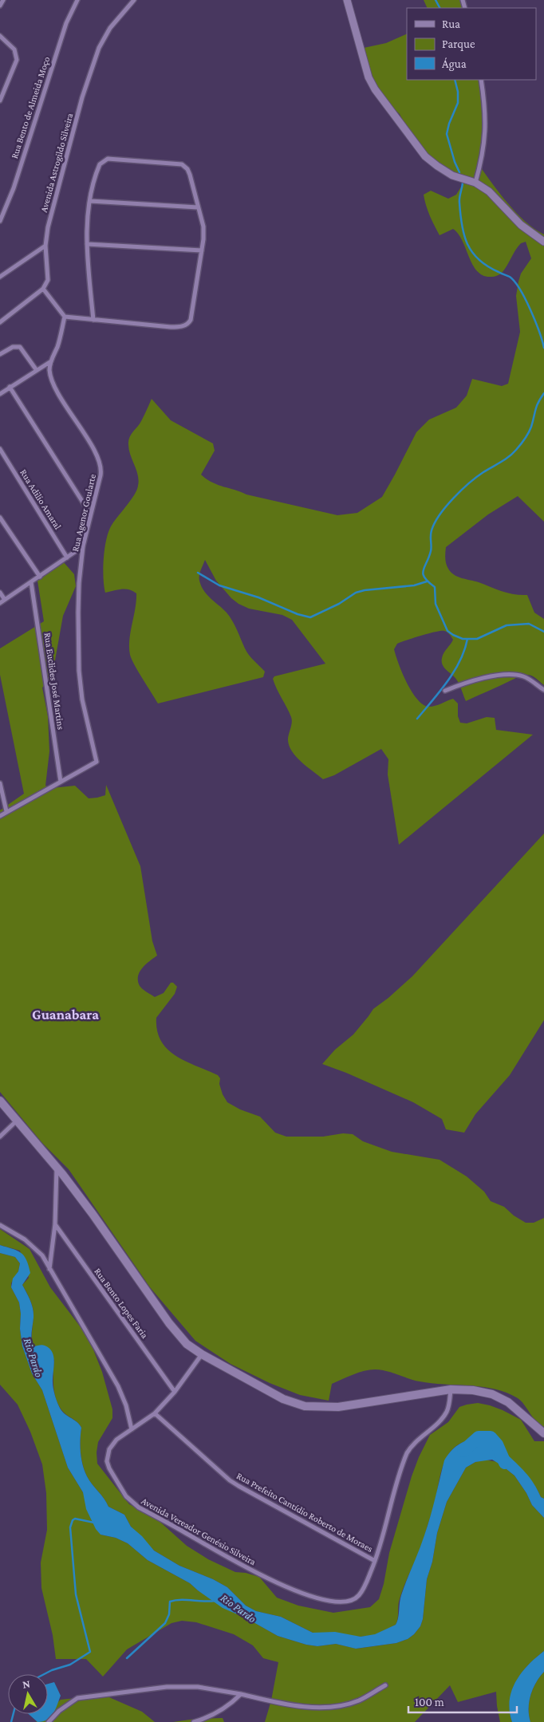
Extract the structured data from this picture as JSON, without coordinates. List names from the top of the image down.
{
  "streets": {
    "street": [
      "Rua Bento de Almeida Moço",
      "Avenida Astrogildo Silveira",
      "Rua Adilio Amaral",
      "Rua Agenor Goularte",
      "Rua Euclides José Martins",
      "Rua Bento Lopes Faria",
      "Rua Prefeito Cantídio Roberto de Moraes",
      "Avenida Vereador Genésio Silveira"
    ]
  },
  "crossings": [
    ["Rua Agenor Goularte", "Rua Euclides José Martins"],
    ["Rua Bento Lopes Faria", "Avenida Vereador Genésio Silveira"],
    ["Rua Prefeito Cantídio Roberto de Moraes", "Avenida Vereador Genésio Silveira"]
  ],
  "districts": ["Guanabara"],
  "water": ["Rio Pardo"],
  "legend": ["Rua", "Parque", "Água"],
  "scale_bar": "100 m",
  "north": "top"
}
